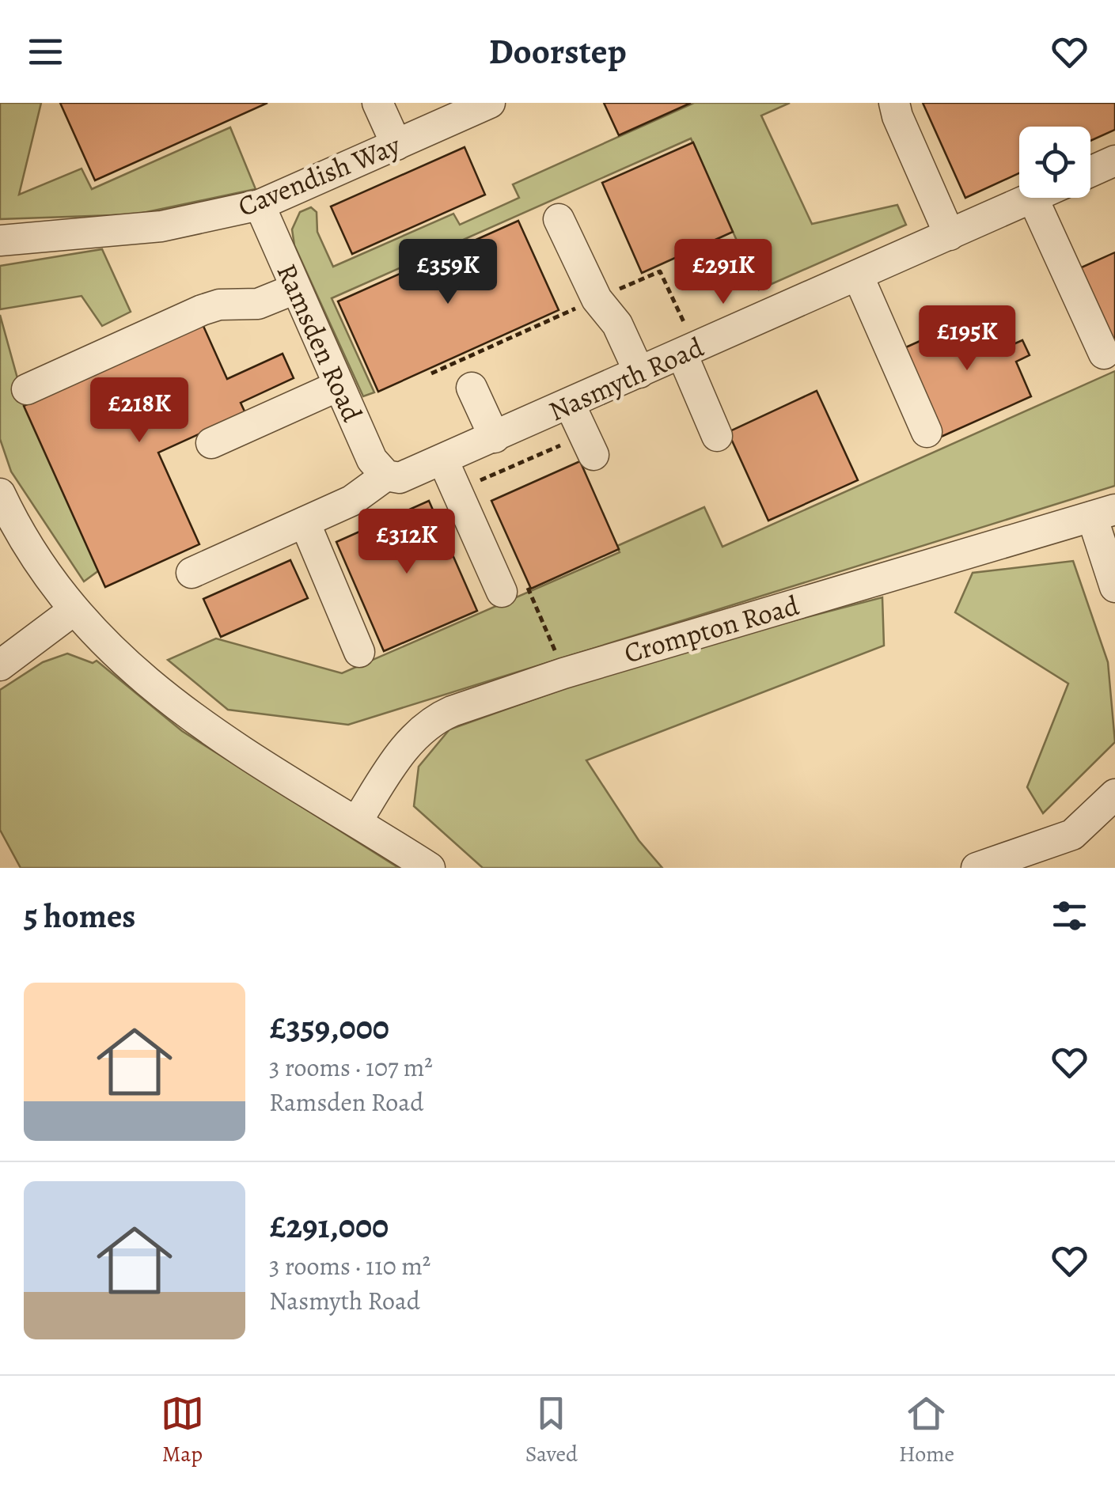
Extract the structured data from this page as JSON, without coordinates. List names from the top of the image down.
{
  "streets": {
    "street": [
      "Cavendish Way",
      "Ramsden Road",
      "Nasmyth Road",
      "Crompton Road"
    ]
  },
  "crossings": [
    ["Cavendish Way", "Ramsden Road"],
    ["Ramsden Road", "Nasmyth Road"]
  ],
  "page": {
    "header": "Doorstep",
    "price": [
      "£359K",
      "£291K",
      "£195K",
      "£218K",
      "£312K"
    ],
    "heading": "5 homes",
    "list": [
      {
        "name": "£359,000",
        "note": "3 rooms · 107 m² · Ramsden Road"
      },
      {
        "name": "£291,000",
        "note": "3 rooms · 110 m² · Nasmyth Road"
      }
    ],
    "tabs": ["Map", "Saved", "Home"]
  }
}
